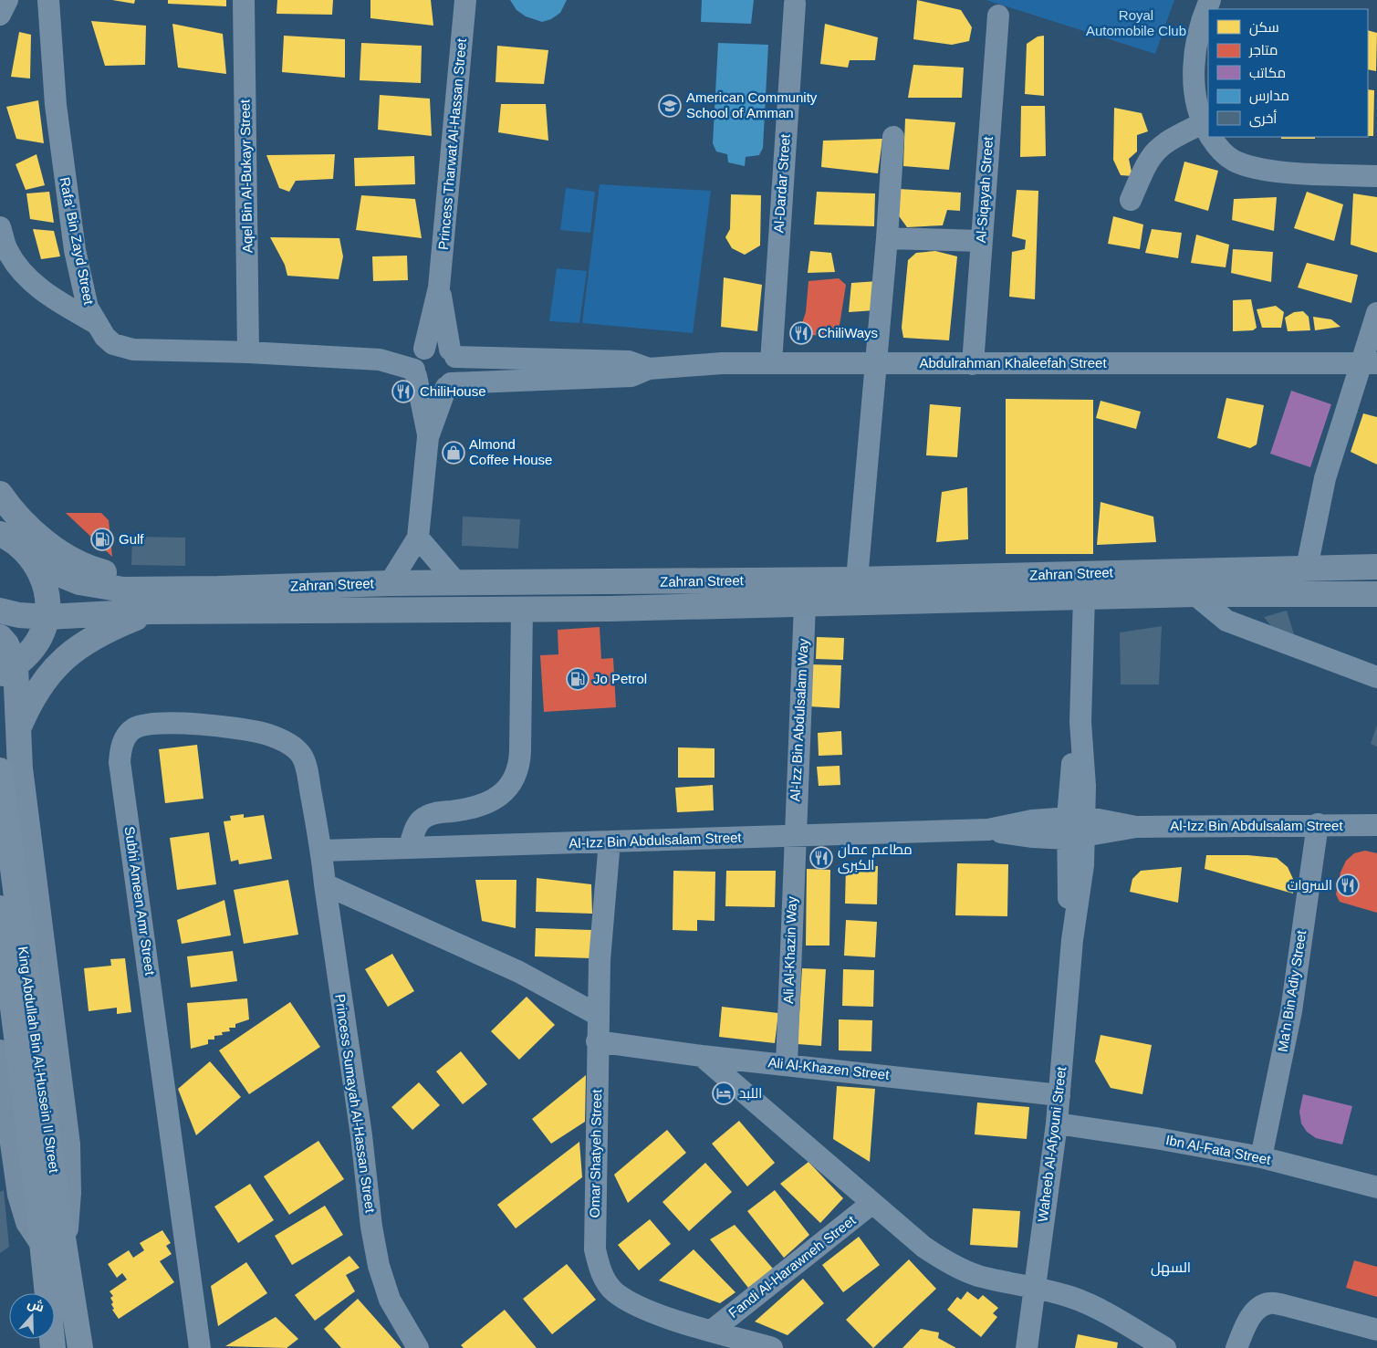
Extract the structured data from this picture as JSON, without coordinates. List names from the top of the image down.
{
  "streets": {
    "highway": ["King Abdullah Bin Al-Hussein II Street"],
    "main road": ["Zahran Street"],
    "street": [
      "Princess Tharwat Al-Hassan Street",
      "Aqel Bin Al-Bukayr Street",
      "Al-Dardar Street",
      "Al-Siqayah Street",
      "Rafa' Bin Zayd Street",
      "Abdulrahman Khaleefah Street",
      "Al-Izz Bin Abdulsalam Way",
      "Al-Izz Bin Abdulsalam Street",
      "Subhi Ameen Amr Street",
      "Ali Al-Khazin Way",
      "Ma'n Bin Adiy Street",
      "Ali Al-Khazen Street",
      "Princess Sumayah Al-Hassan Street",
      "Waheeb Al-Afyouni Street",
      "Ibn Al-Fata Street",
      "Omar Shatyeh Street",
      "Fandi Al-Harawneh Street"
    ]
  },
  "crossings": [
    ["Princess Tharwat Al-Hassan Street", "Rafa' Bin Zayd Street"],
    ["Princess Tharwat Al-Hassan Street", "Abdulrahman Khaleefah Street"],
    ["Princess Tharwat Al-Hassan Street", "Zahran Street"],
    ["Aqel Bin Al-Bukayr Street", "Rafa' Bin Zayd Street"],
    ["Al-Dardar Street", "Abdulrahman Khaleefah Street"],
    ["Al-Siqayah Street", "Abdulrahman Khaleefah Street"],
    ["Rafa' Bin Zayd Street", "Abdulrahman Khaleefah Street"],
    ["Zahran Street", "Al-Izz Bin Abdulsalam Way"],
    ["Zahran Street", "Waheeb Al-Afyouni Street"],
    ["Al-Izz Bin Abdulsalam Way", "Al-Izz Bin Abdulsalam Street"],
    ["Al-Izz Bin Abdulsalam Way", "Ali Al-Khazin Way"],
    ["Al-Izz Bin Abdulsalam Street", "Subhi Ameen Amr Street"],
    ["Al-Izz Bin Abdulsalam Street", "Ali Al-Khazin Way"],
    ["Al-Izz Bin Abdulsalam Street", "Ma'n Bin Adiy Street"],
    ["Al-Izz Bin Abdulsalam Street", "Princess Sumayah Al-Hassan Street"],
    ["Al-Izz Bin Abdulsalam Street", "Waheeb Al-Afyouni Street"],
    ["Al-Izz Bin Abdulsalam Street", "Omar Shatyeh Street"],
    ["Subhi Ameen Amr Street", "Princess Sumayah Al-Hassan Street"],
    ["Ali Al-Khazin Way", "Ali Al-Khazen Street"],
    ["Ma'n Bin Adiy Street", "Ibn Al-Fata Street"],
    ["Ali Al-Khazen Street", "Waheeb Al-Afyouni Street"],
    ["Ali Al-Khazen Street", "Omar Shatyeh Street"],
    ["Waheeb Al-Afyouni Street", "Ibn Al-Fata Street"],
    ["Omar Shatyeh Street", "Fandi Al-Harawneh Street"]
  ],
  "districts": ["السهل"],
  "parks": ["Royal Automobile Club"],
  "places": {
    "school or university": ["American Community School of Amman"],
    "restaurant": [
      "ChiliWays",
      "ChiliHouse",
      "مطاعم عمان الكبرى",
      "السروات"
    ],
    "shop": ["Almond Coffee House"],
    "fuel station": ["Gulf", "Jo Petrol"],
    "hotel": ["اللبد"]
  },
  "legend": [
    "سكن",
    "متاجر",
    "مكاتب",
    "مدارس",
    "أخرى"
  ],
  "north": "top"
}
